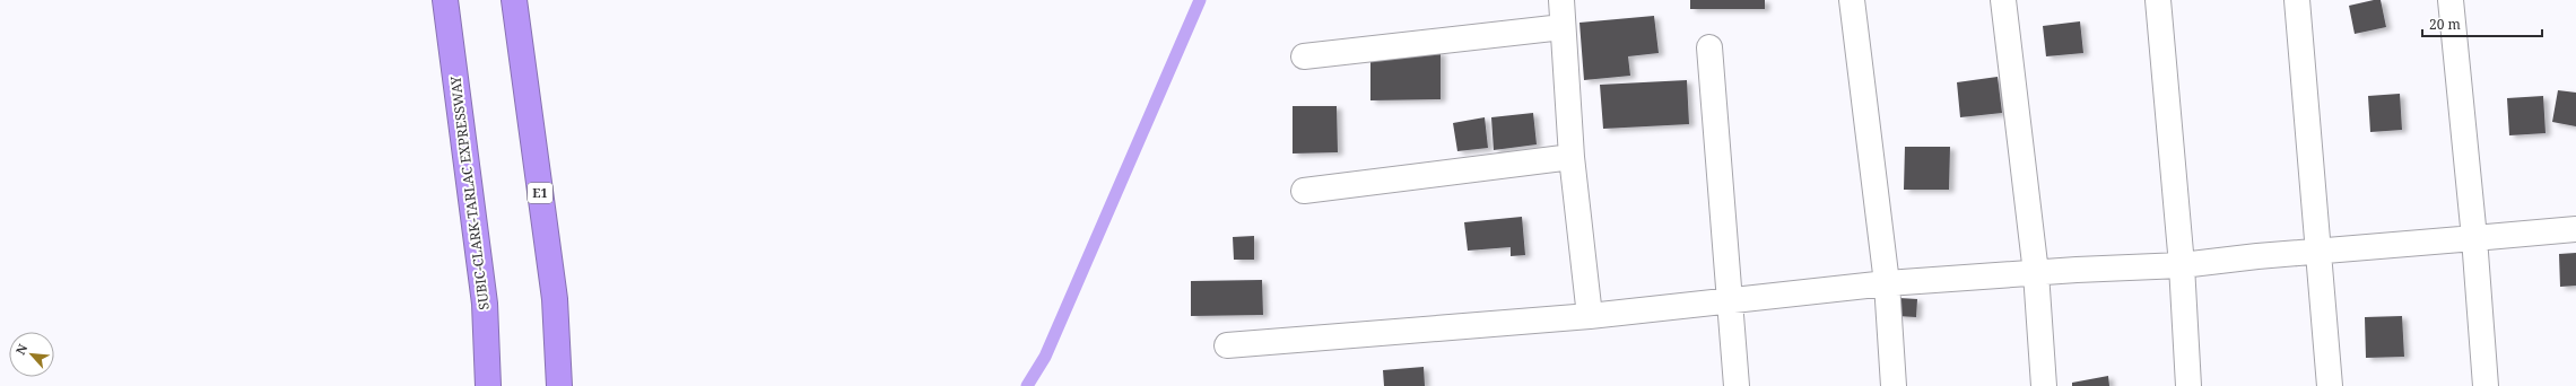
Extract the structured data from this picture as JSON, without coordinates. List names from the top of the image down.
{
  "streets": {
    "highway": ["SUBIC-CLARK-TARLAC EXPRESSWAY", "E1"]
  },
  "scale_bar": "20 m",
  "north": "top left"
}
